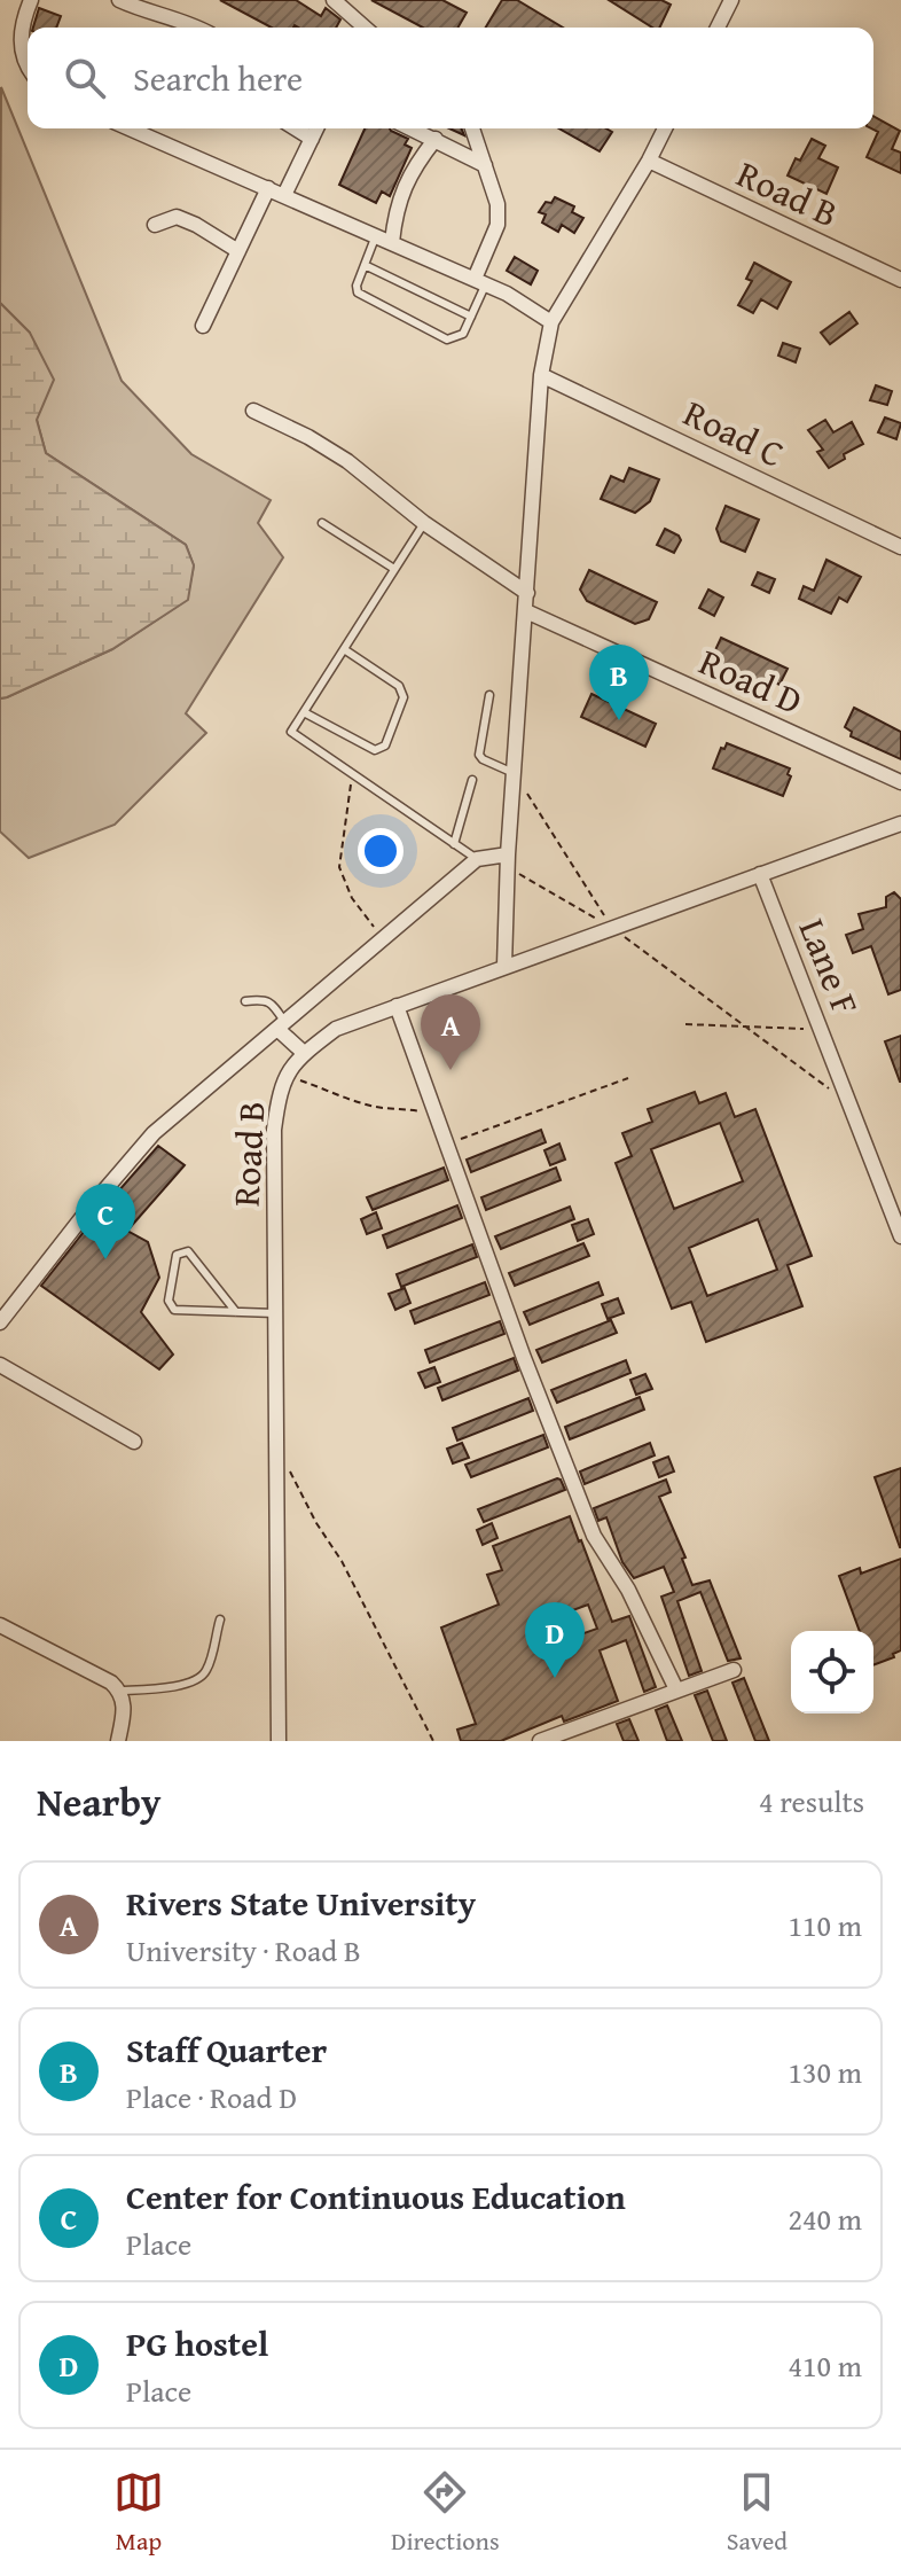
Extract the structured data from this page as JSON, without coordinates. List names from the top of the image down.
{
  "streets": {
    "street": [
      "Road B",
      "Road C",
      "Road D",
      "Lane F"
    ]
  },
  "crossings": [
    ["Road B", "Lane F"]
  ],
  "page": {
    "search": "Search here",
    "pins": [
      "B",
      "A",
      "C",
      "D"
    ],
    "heading": ["Nearby", "4 results"],
    "list": [
      {
        "mark": "A",
        "name": "Rivers State University",
        "note": "University · Road B",
        "value": "110 m"
      },
      {
        "mark": "B",
        "name": "Staff Quarter",
        "note": "Place · Road D",
        "value": "130 m"
      },
      {
        "mark": "C",
        "name": "Center for Continuous Education",
        "note": "Place",
        "value": "240 m"
      },
      {
        "mark": "D",
        "name": "PG hostel",
        "note": "Place",
        "value": "410 m"
      }
    ],
    "nav": ["Map", "Directions", "Saved"]
  }
}
